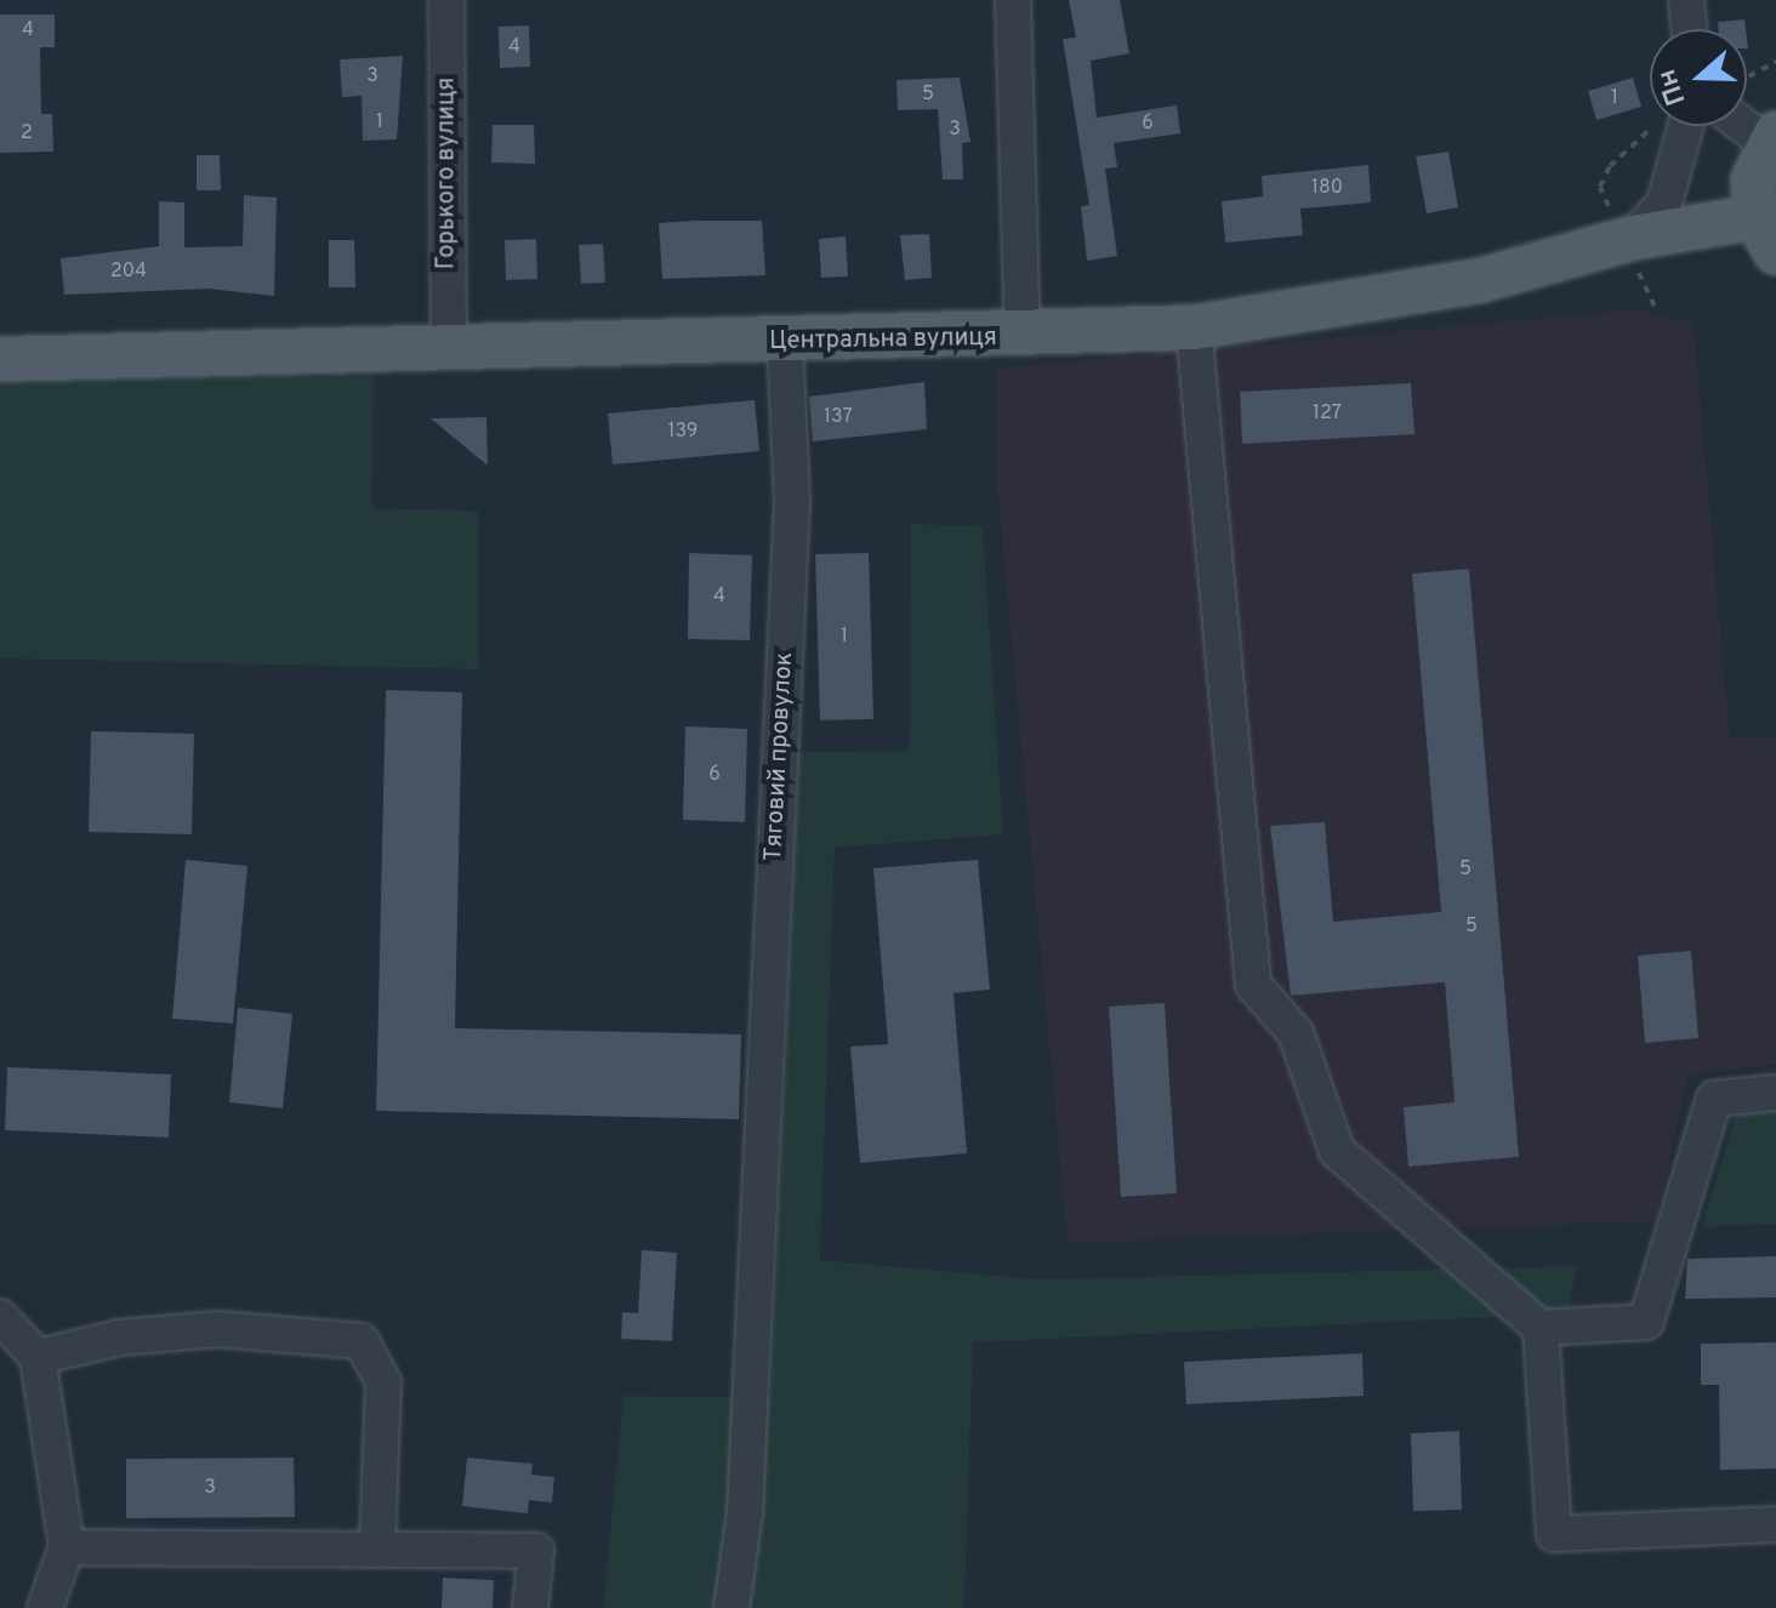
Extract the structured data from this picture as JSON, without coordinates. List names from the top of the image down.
{
  "streets": {
    "main road": ["Центральна вулиця"],
    "street": ["Горького вулиця", "Тяговий провулок"]
  },
  "crossings": [
    ["Горького вулиця", "Центральна вулиця"],
    ["Центральна вулиця", "Тяговий провулок"]
  ],
  "house_numbers": [
    "4",
    "4",
    "3",
    "5",
    "1",
    "1",
    "6",
    "3",
    "2",
    "180",
    "204",
    "127",
    "137",
    "139",
    "4",
    "1",
    "6",
    "5",
    "5",
    "3"
  ],
  "north": "left"
}
